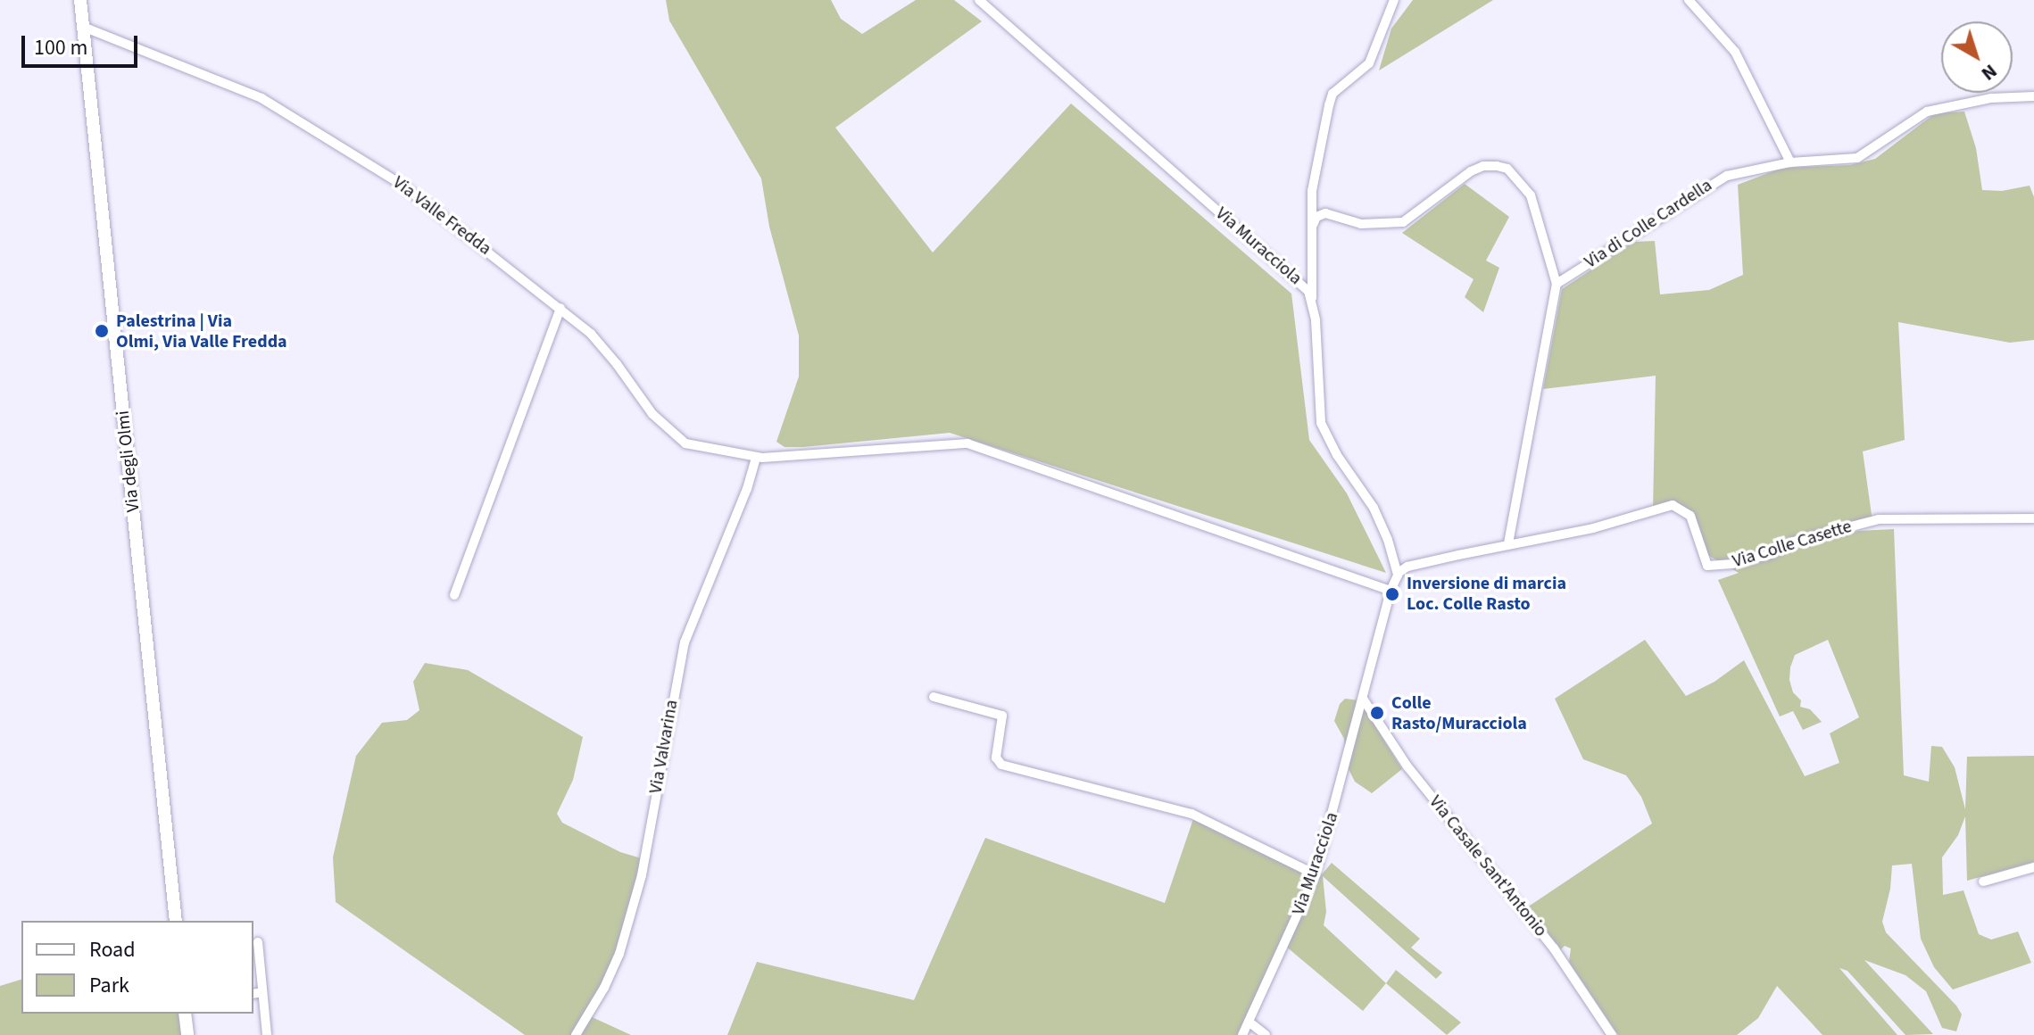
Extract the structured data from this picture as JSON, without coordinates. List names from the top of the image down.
{
  "streets": {
    "street": [
      "Via Valle Fredda",
      "Via di Colle Cardella",
      "Via Muracciola",
      "Via degli Olmi",
      "Via Colle Casette",
      "Via Valvarina",
      "Via Casale Sant'Antonio"
    ]
  },
  "crossings": [
    ["Via Valle Fredda", "Via Muracciola"],
    ["Via Valle Fredda", "Via degli Olmi"],
    ["Via Valle Fredda", "Via Valvarina"],
    ["Via Muracciola", "Via Casale Sant'Antonio"]
  ],
  "places": ["Palestrina | Via Olmi, Via Valle Fredda", "Inversione di marcia Loc. Colle Rasto", "Colle Rasto/Muracciola"],
  "legend": ["Road", "Park"],
  "scale_bar": "100 m",
  "north": "bottom right"
}
